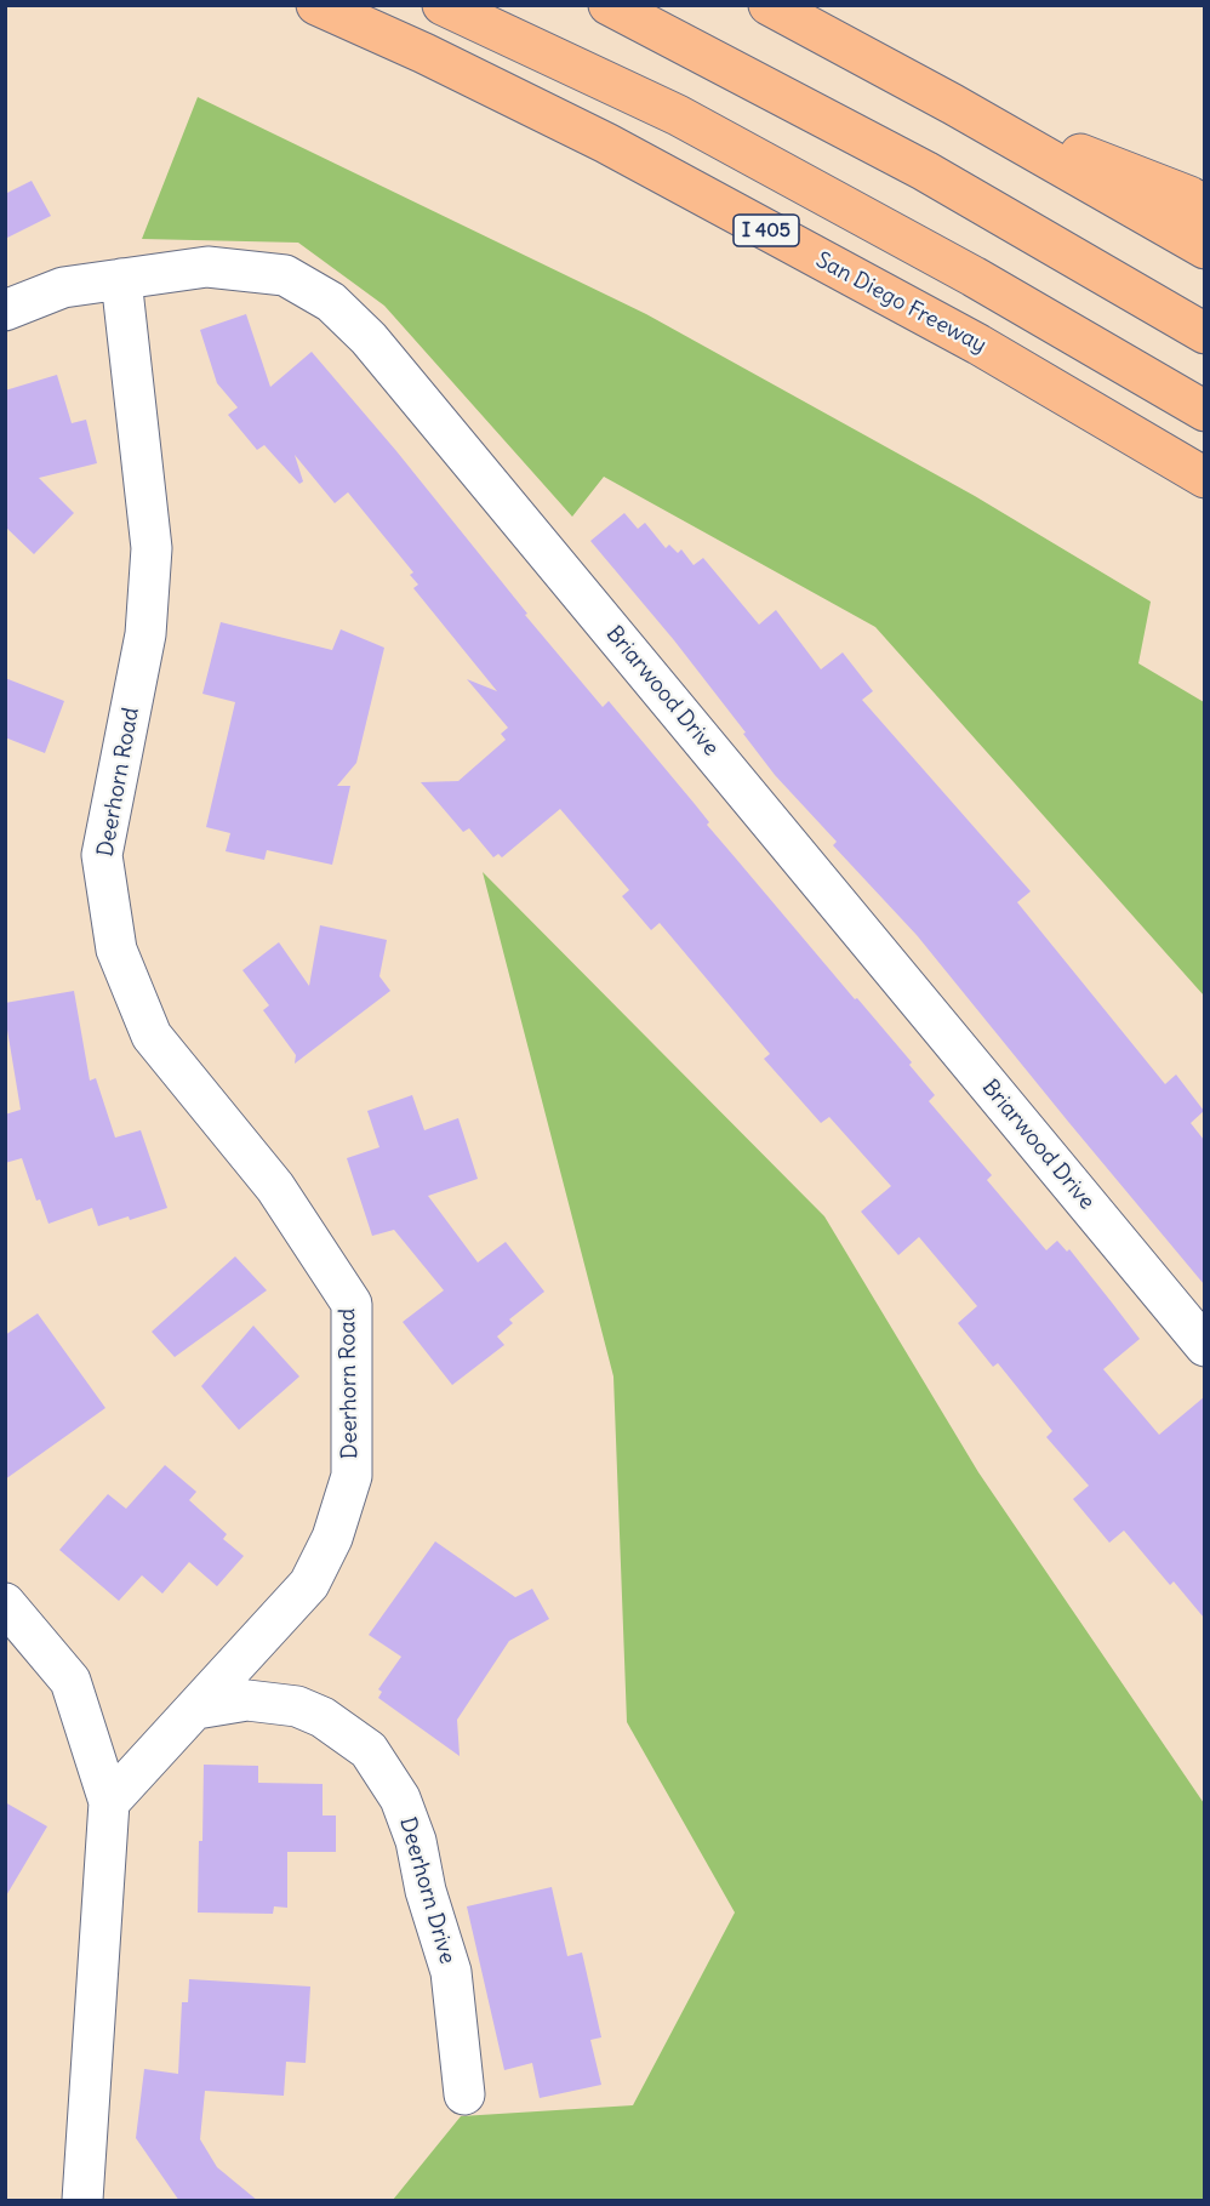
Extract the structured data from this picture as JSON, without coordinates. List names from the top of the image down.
{
  "streets": {
    "highway": ["I 405", "San Diego Freeway"],
    "street": ["Briarwood Drive", "Deerhorn Road", "Deerhorn Drive"]
  },
  "crossings": [
    ["Briarwood Drive", "Deerhorn Road"],
    ["Deerhorn Road", "Deerhorn Drive"]
  ]
}
